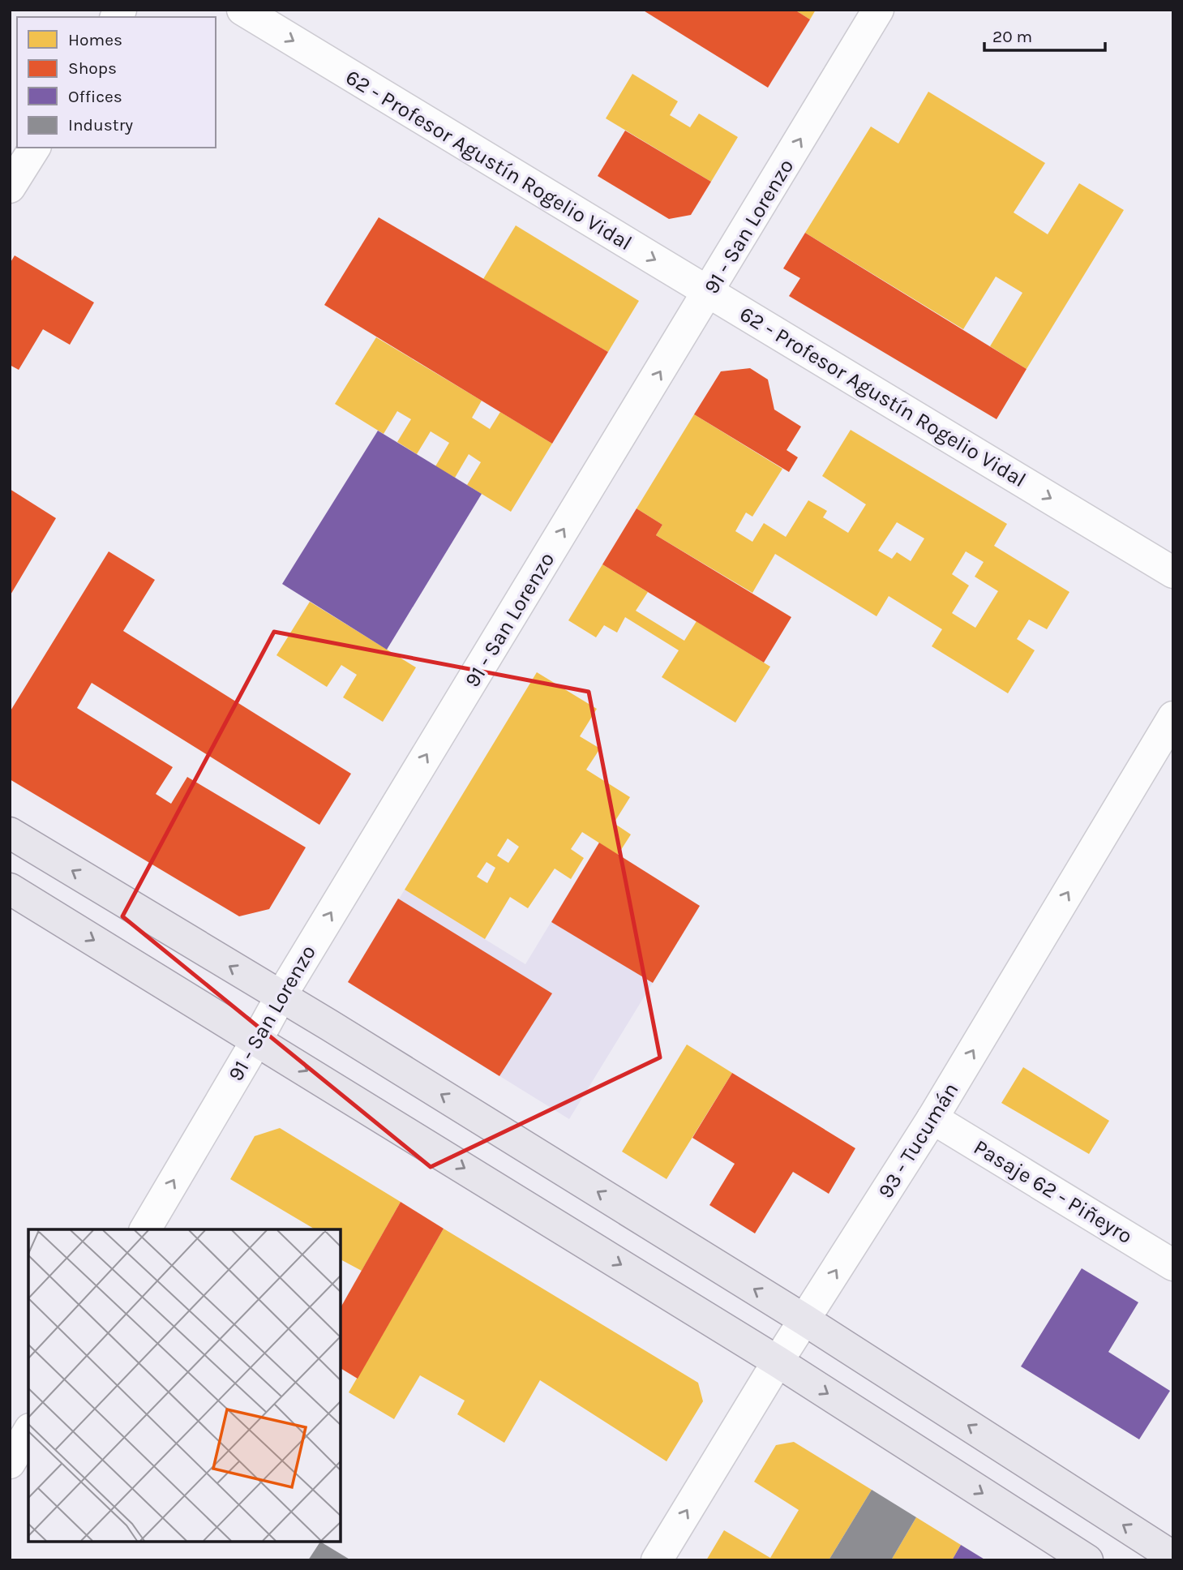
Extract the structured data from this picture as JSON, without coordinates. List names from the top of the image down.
{
  "streets": {
    "street": [
      "62 - Profesor Agustín Rogelio Vidal",
      "91 - San Lorenzo",
      "93 - Tucumán",
      "Pasaje 62 - Piñeyro"
    ]
  },
  "crossings": [
    ["62 - Profesor Agustín Rogelio Vidal", "91 - San Lorenzo"],
    ["93 - Tucumán", "Pasaje 62 - Piñeyro"]
  ],
  "one_way": ["62 - Profesor Agustín Rogelio Vidal", "91 - San Lorenzo", "93 - Tucumán"],
  "legend": [
    "Homes",
    "Shops",
    "Offices",
    "Industry"
  ],
  "scale_bar": "20 m"
}
